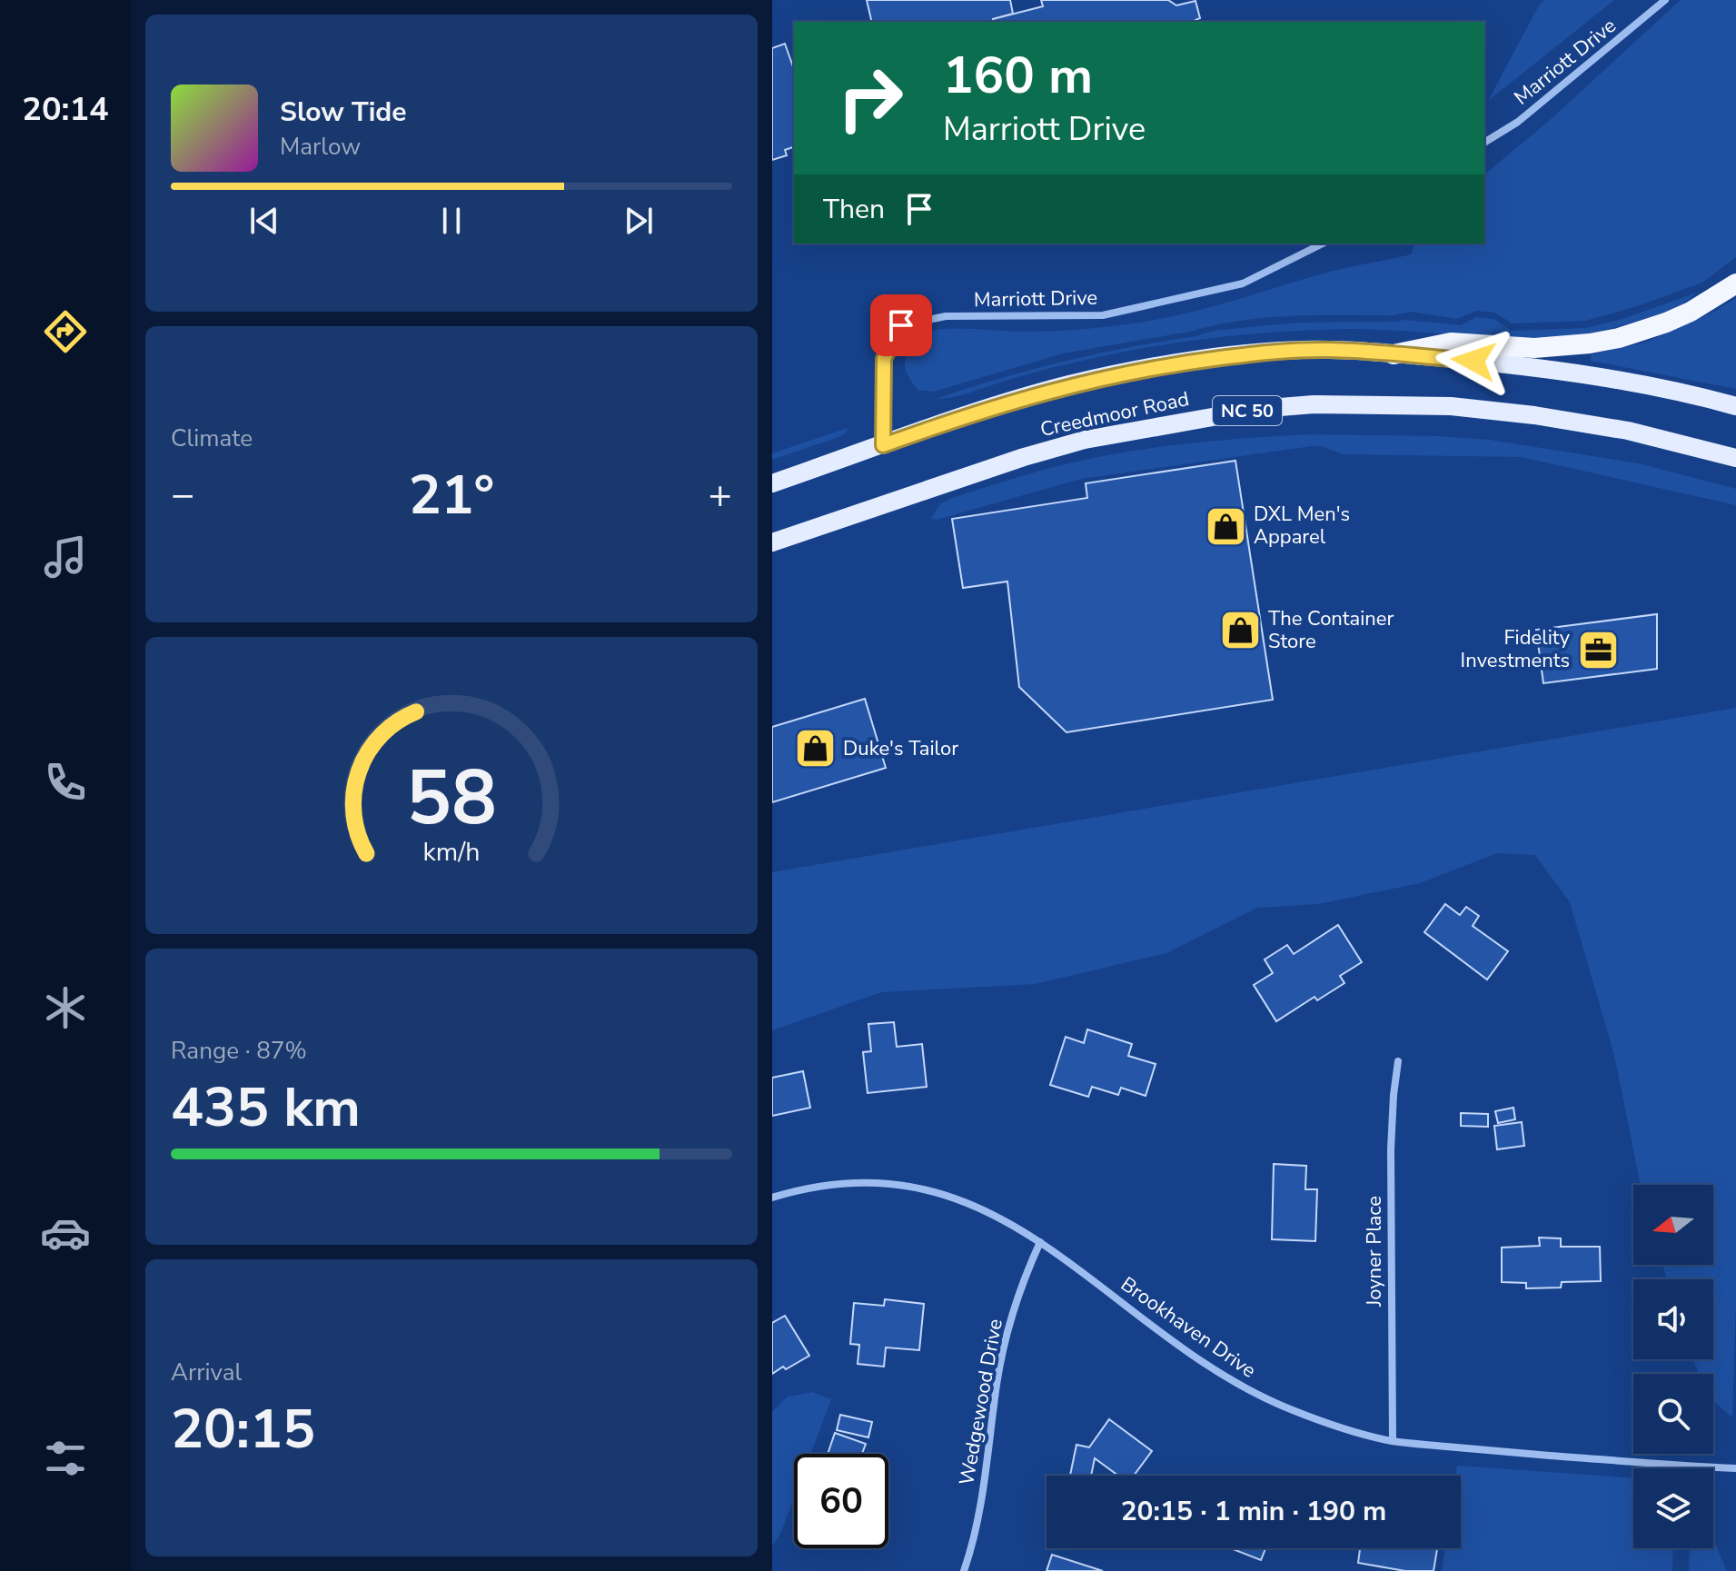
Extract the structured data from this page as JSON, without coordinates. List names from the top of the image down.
{
  "streets": {
    "main road": ["NC 50", "Creedmoor Road"],
    "street": [
      "Marriott Drive",
      "Joyner Place",
      "Brookhaven Drive",
      "Wedgewood Drive"
    ]
  },
  "crossings": [
    ["Marriott Drive", "Creedmoor Road"],
    ["Joyner Place", "Brookhaven Drive"],
    ["Brookhaven Drive", "Wedgewood Drive"]
  ],
  "places": {
    "shop": ["DXL Men's Apparel", "The Container Store", "Duke's Tailor"],
    "office": ["Fidelity Investments"]
  },
  "north": "left",
  "page": {
    "tabs": "20:14",
    "turn": ["160 m", "Marriott Drive"],
    "song": ["Slow Tide", "Marlow"],
    "then": "Then",
    "tile": [
      "Climate",
      ["Range · 87%", "435 km"],
      ["Arrival", "20:15"]
    ],
    "heat": ["−", "21°", "+"],
    "limit": "60",
    "trip": "20:15 · 1 min · 190 m",
    "gauge": ["58", "km/h"]
  }
}
